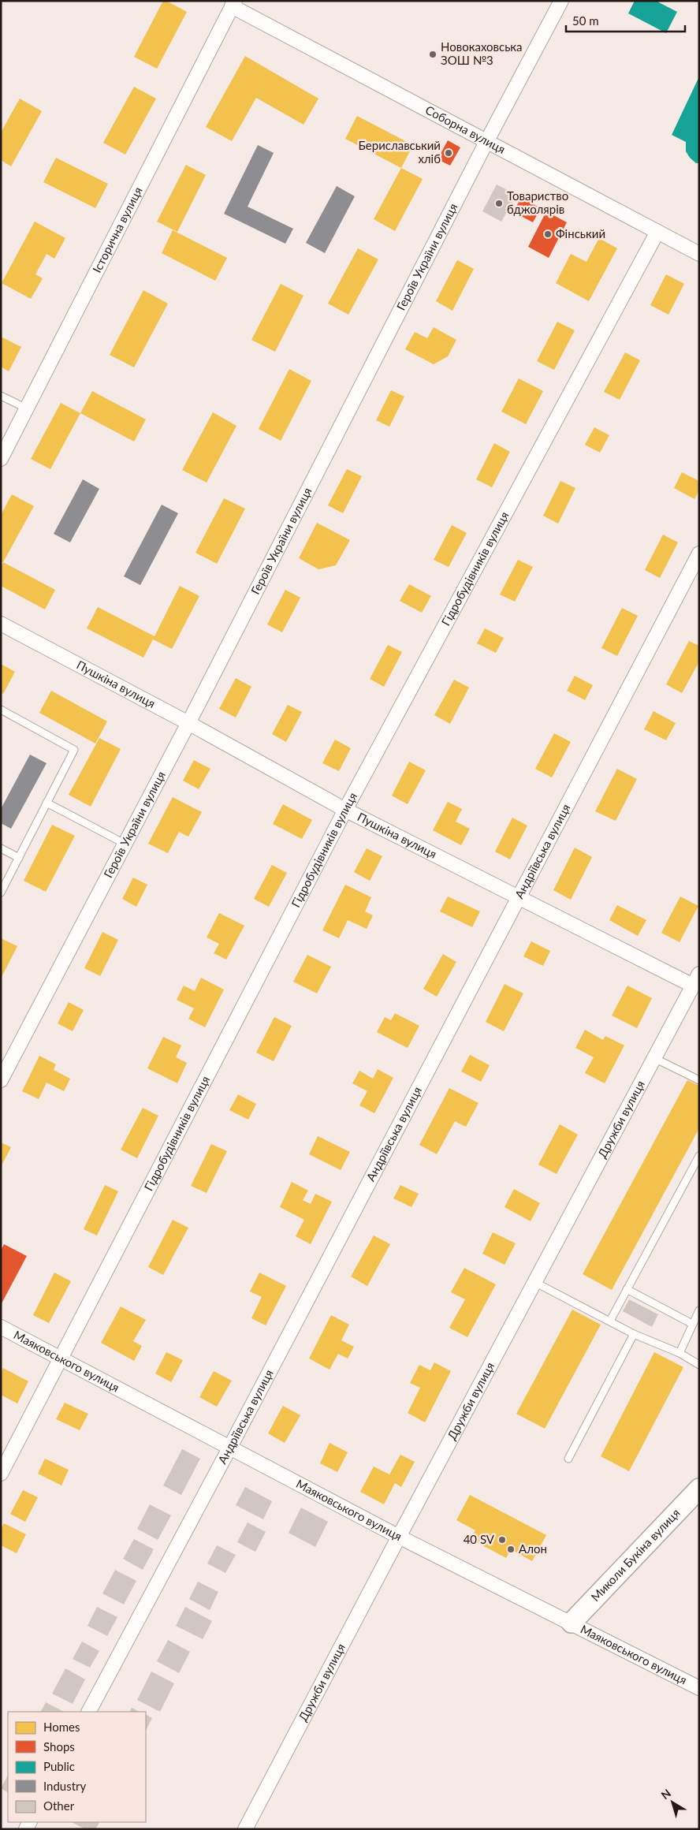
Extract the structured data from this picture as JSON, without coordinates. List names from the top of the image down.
{
  "streets": {
    "street": [
      "Соборна вулиця",
      "Історична вулиця",
      "Героїв України вулиця",
      "Гідробудівників вулиця",
      "Пушкіна вулиця",
      "Андріївська вулиця",
      "Дружби вулиця",
      "Маяковського вулиця",
      "Миколи Букіна вулиця"
    ]
  },
  "crossings": [
    ["Соборна вулиця", "Історична вулиця"],
    ["Соборна вулиця", "Героїв України вулиця"],
    ["Соборна вулиця", "Гідробудівників вулиця"],
    ["Героїв України вулиця", "Пушкіна вулиця"],
    ["Гідробудівників вулиця", "Пушкіна вулиця"],
    ["Гідробудівників вулиця", "Маяковського вулиця"],
    ["Пушкіна вулиця", "Андріївська вулиця"],
    ["Пушкіна вулиця", "Дружби вулиця"],
    ["Андріївська вулиця", "Маяковського вулиця"],
    ["Дружби вулиця", "Маяковського вулиця"],
    ["Маяковського вулиця", "Миколи Букіна вулиця"]
  ],
  "places": [
    "Новокаховська ЗОШ №3",
    "Бериславський хліб",
    "Товариство бджолярів",
    "Фінський",
    "40 SV",
    "Алон"
  ],
  "legend": [
    "Homes",
    "Shops",
    "Public",
    "Industry",
    "Other"
  ],
  "scale_bar": "50 m",
  "north": "top left"
}
